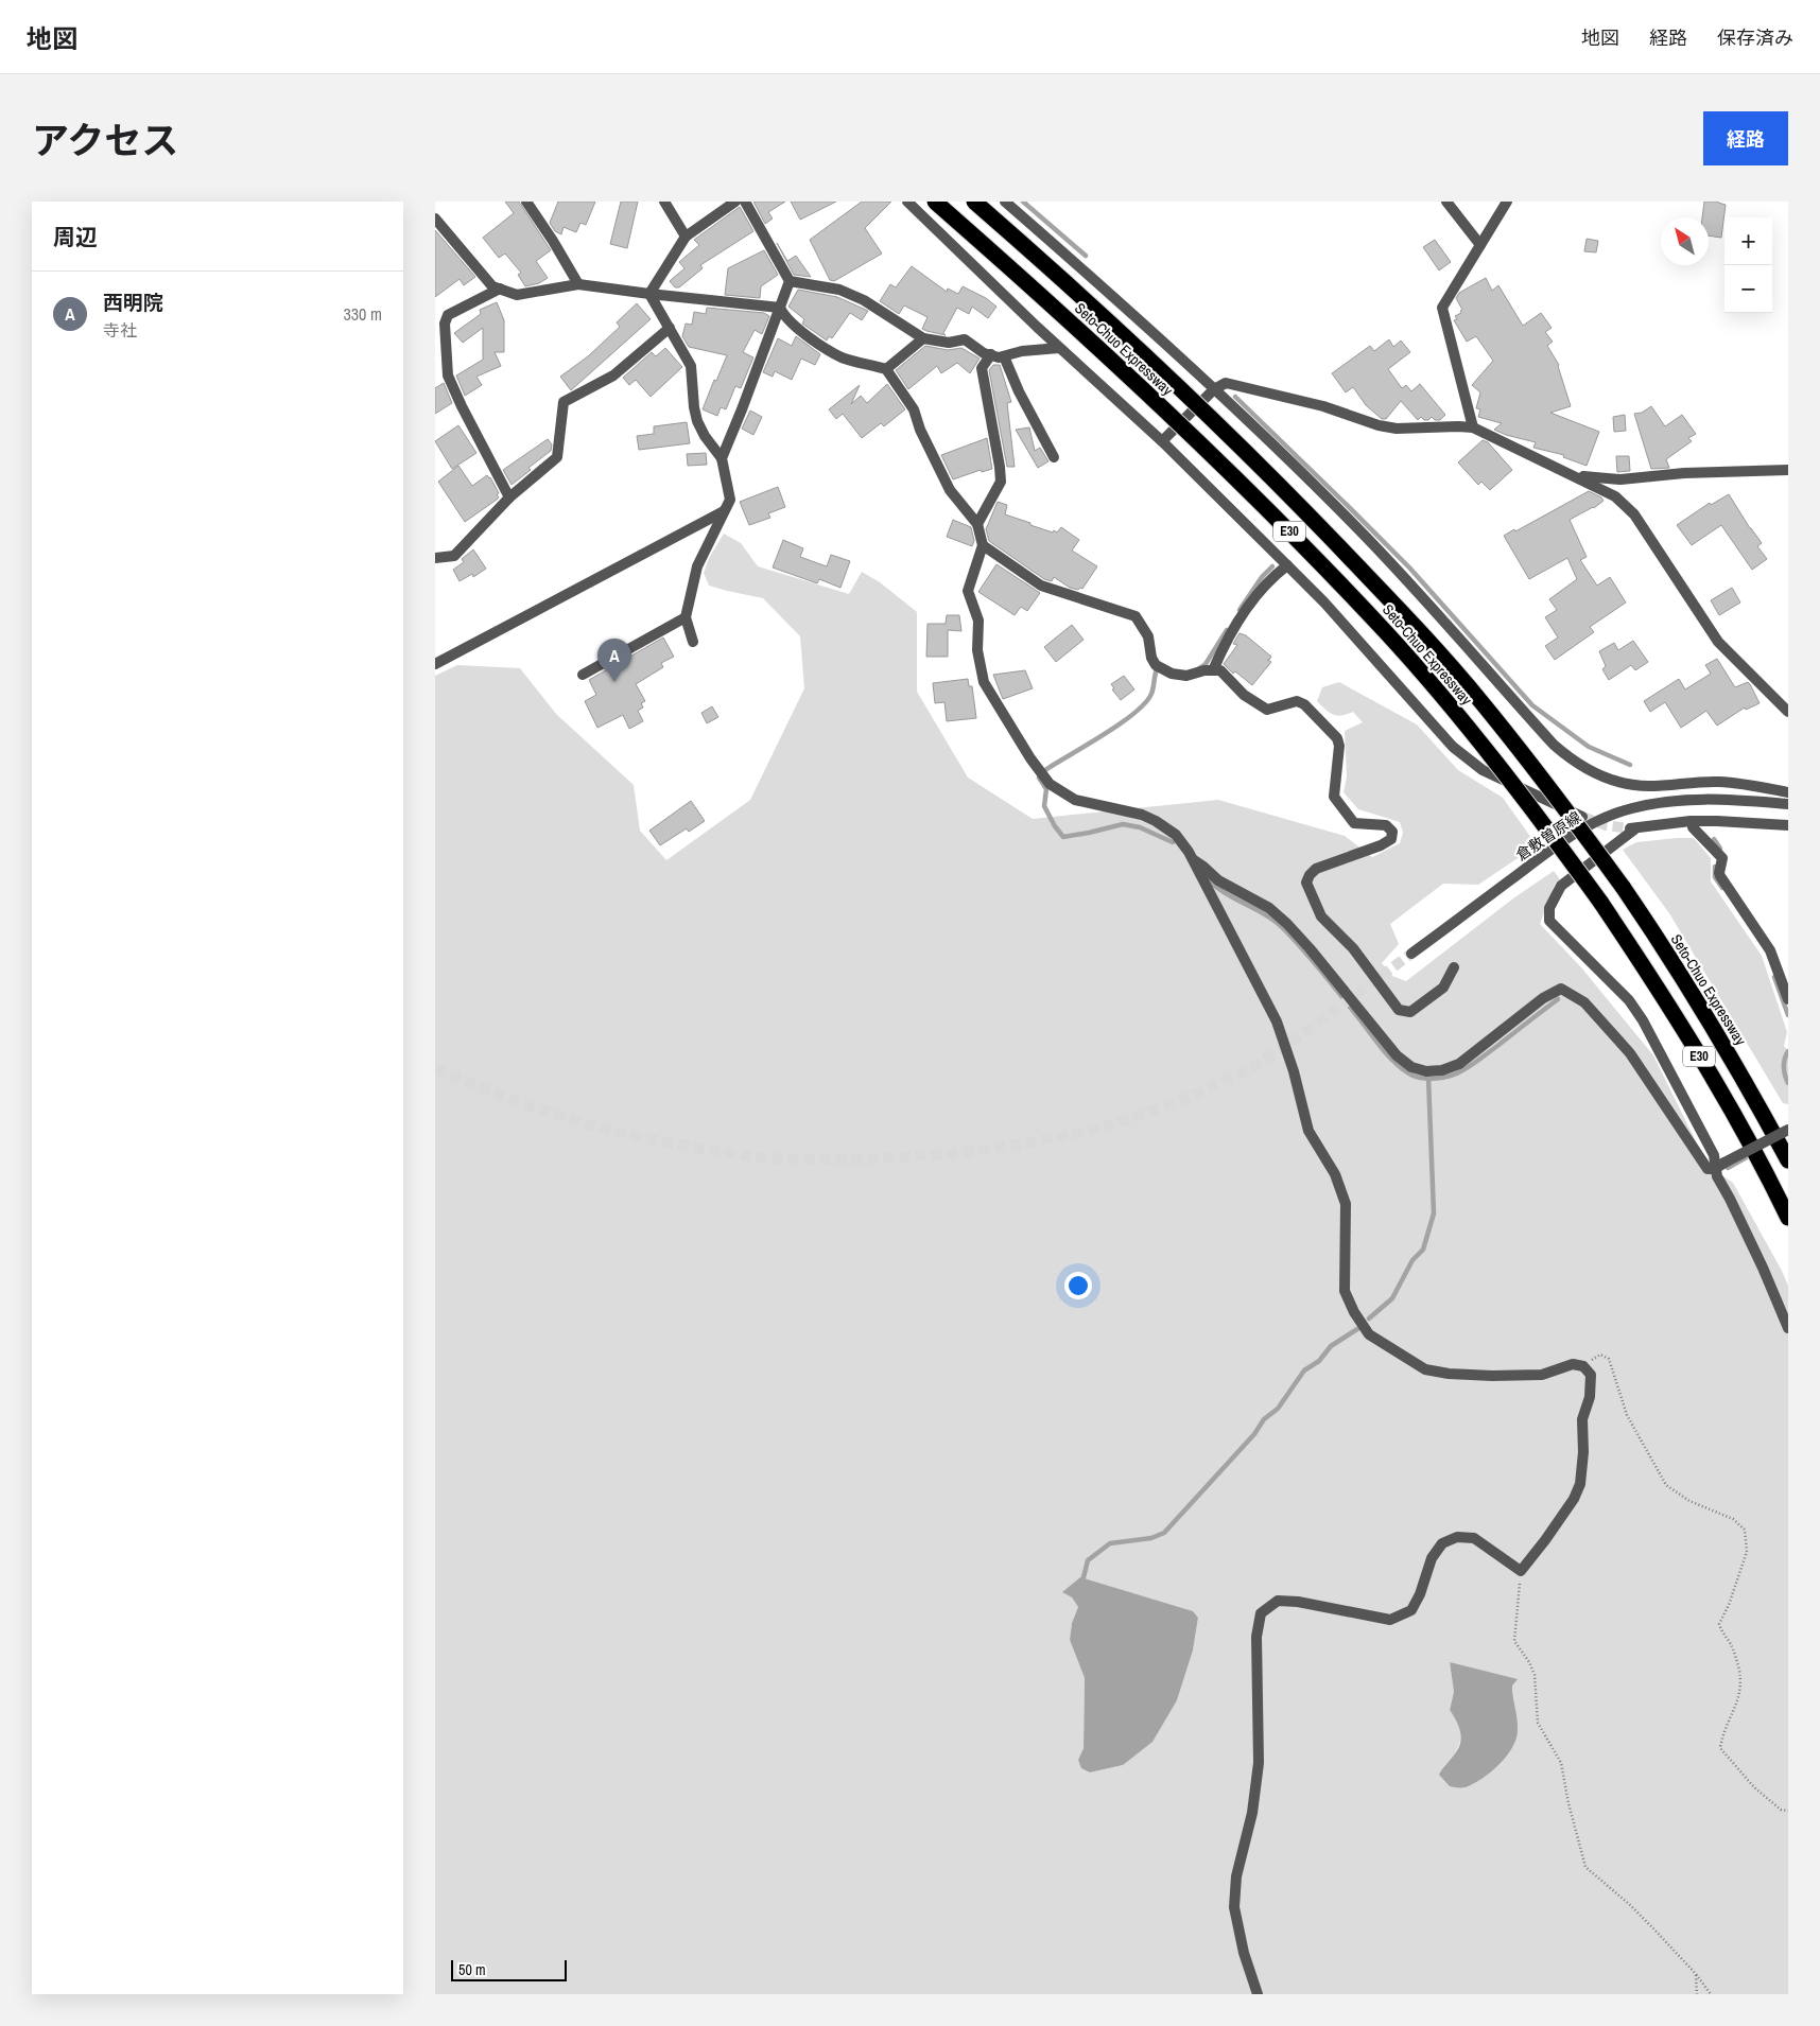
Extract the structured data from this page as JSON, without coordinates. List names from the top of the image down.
{
  "streets": {
    "highway": ["Seto-Chuo Expressway", "E30"],
    "street": ["倉敷曽原線"]
  },
  "scale_bar": "50 m",
  "north": "top left",
  "page": {
    "header": "地図",
    "nav": ["地図", "経路", "保存済み"],
    "title": "アクセス",
    "buttons": "経路",
    "heading": "周辺",
    "map_buttons": ["+", "−"],
    "list": [
      {
        "mark": "A",
        "name": "西明院",
        "note": "寺社",
        "value": "330 m"
      }
    ],
    "pins": "A",
    "scale": "50 m"
  }
}
